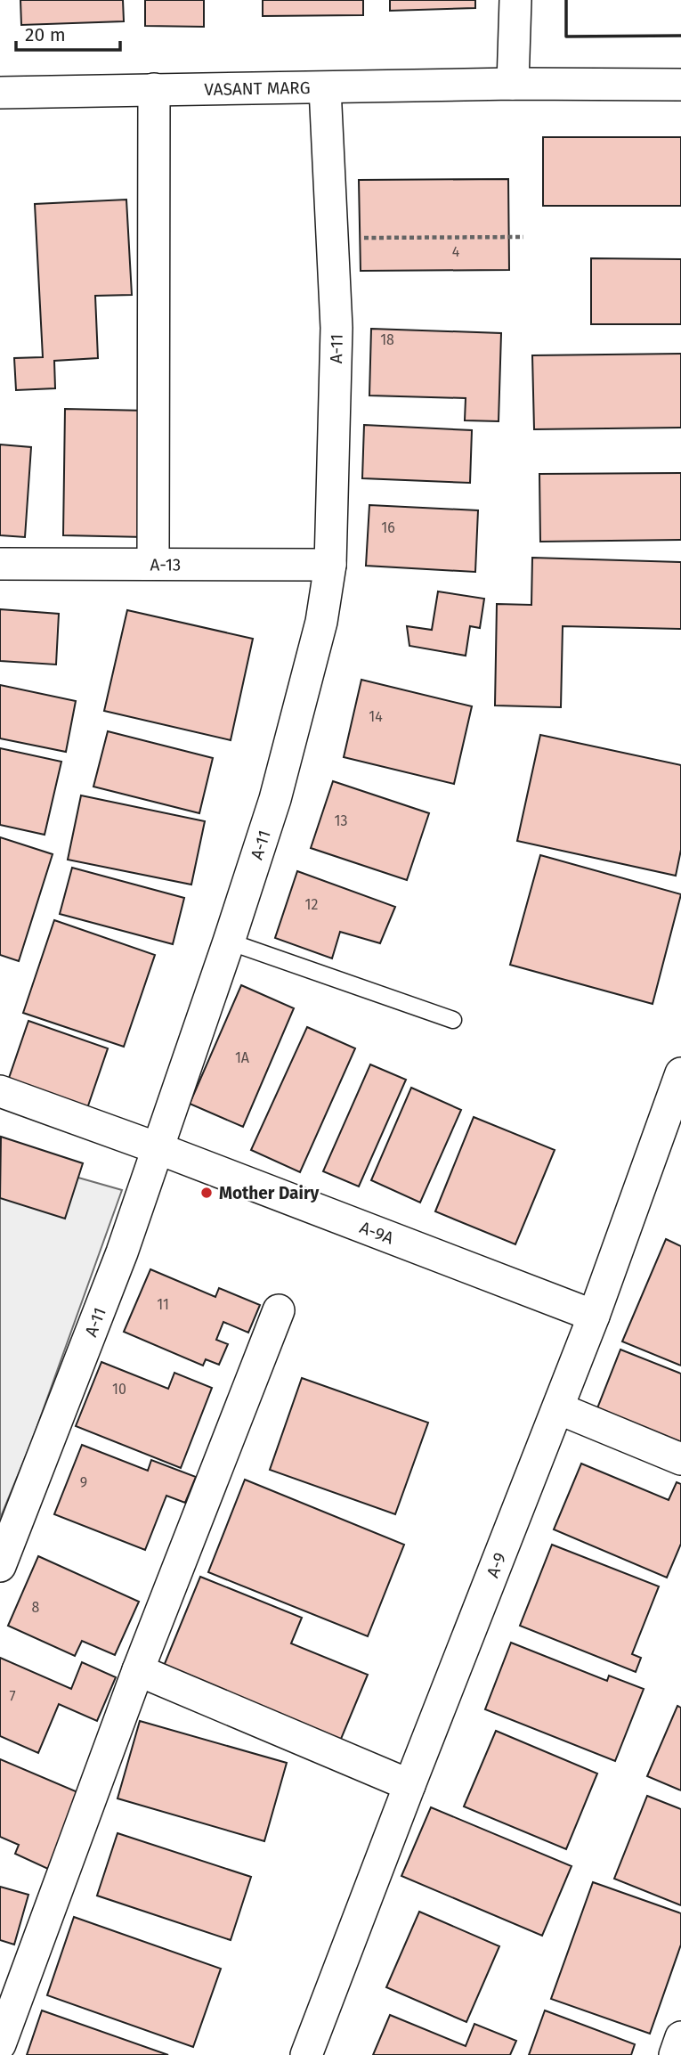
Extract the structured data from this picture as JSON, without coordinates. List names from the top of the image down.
{
  "streets": {
    "street": [
      "VASANT MARG",
      "A-11",
      "A-13",
      "A-9A",
      "A-9"
    ]
  },
  "crossings": [
    ["VASANT MARG", "A-11"],
    ["A-11", "A-13"],
    ["A-11", "A-9A"],
    ["A-9A", "A-9"]
  ],
  "places": ["Mother Dairy"],
  "house_numbers": [
    "4",
    "18",
    "16",
    "14",
    "13",
    "12",
    "1A",
    "11",
    "10",
    "9",
    "8",
    "7"
  ],
  "scale_bar": "20 m"
}
